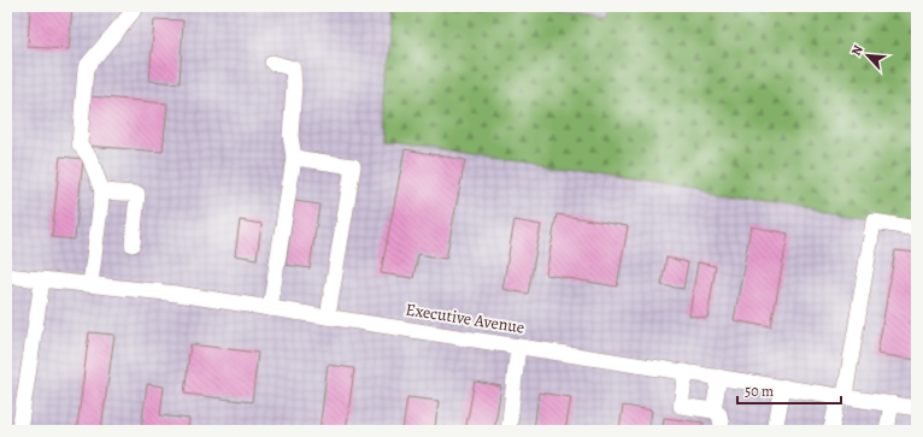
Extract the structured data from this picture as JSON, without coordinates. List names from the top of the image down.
{
  "streets": {
    "street": ["Executive Avenue"]
  },
  "scale_bar": "50 m",
  "north": "top left"
}
